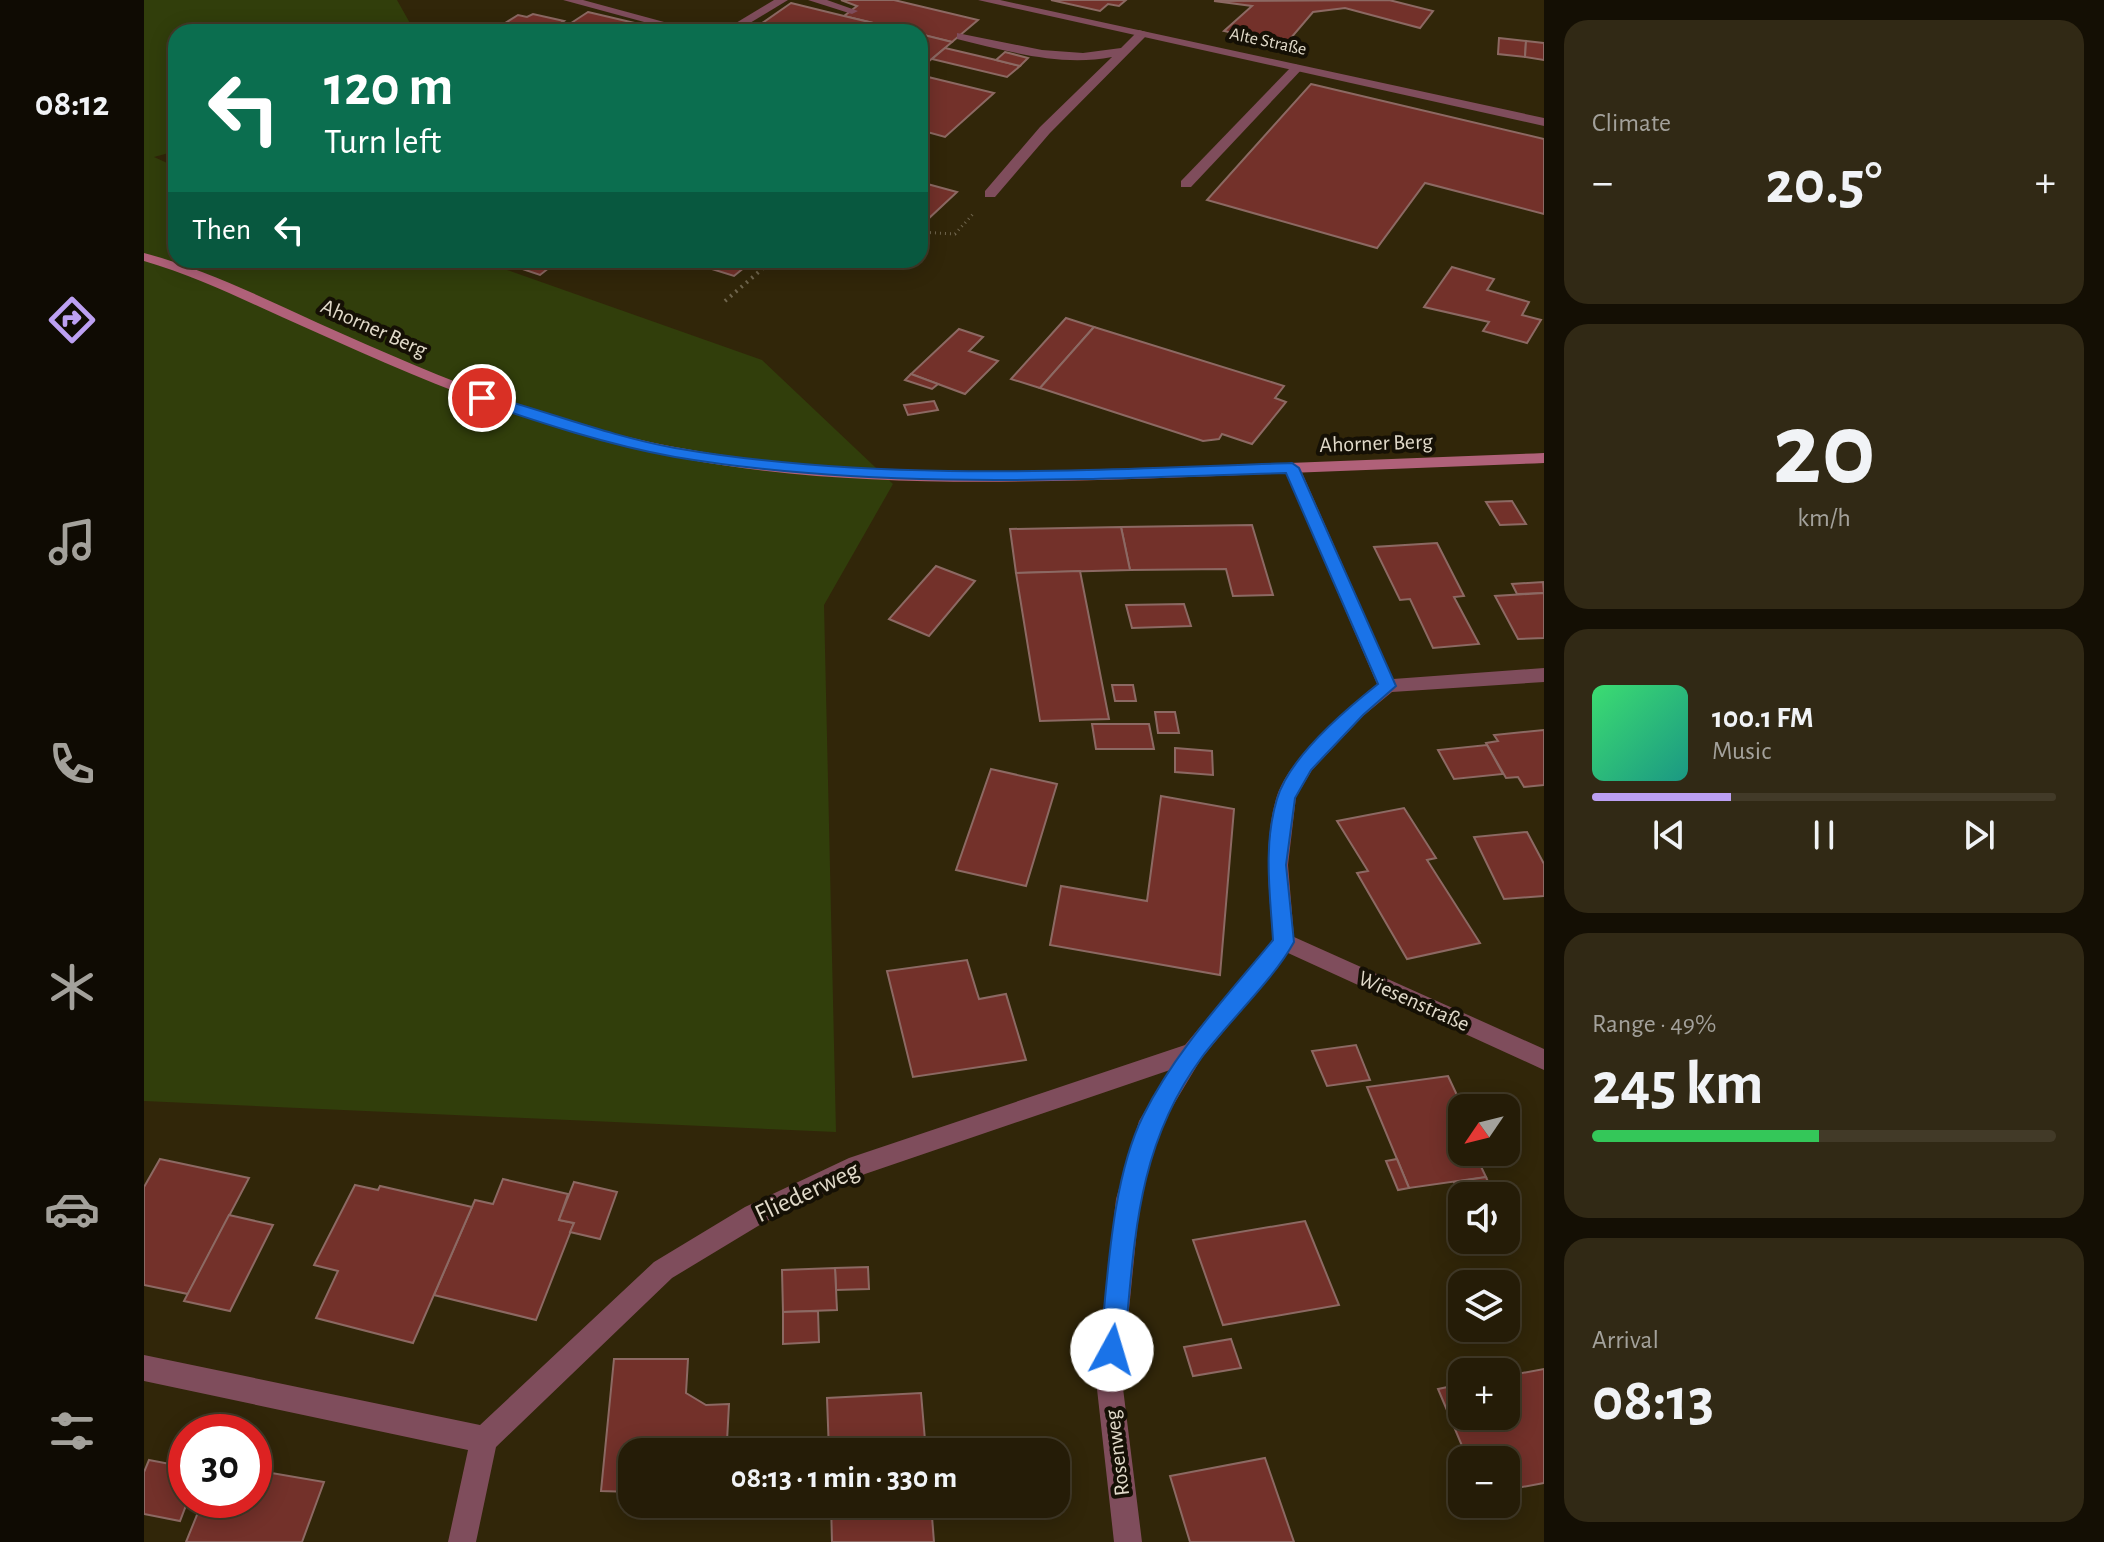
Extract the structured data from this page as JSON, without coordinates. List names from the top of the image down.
{
  "streets": {
    "street": [
      "Alte Straße",
      "Ahorner Berg",
      "Wiesenstraße",
      "Fliederweg",
      "Rosenweg"
    ]
  },
  "crossings": [
    ["Wiesenstraße", "Rosenweg"],
    ["Fliederweg", "Rosenweg"]
  ],
  "north": "bottom left",
  "page": {
    "tabs": "08:12",
    "tile": [
      "Climate",
      ["20", "km/h"],
      ["Range · 49%", "245 km"],
      ["Arrival", "08:13"]
    ],
    "turn": ["120 m", "Turn left"],
    "heat": ["−", "20.5°", "+"],
    "then": "Then",
    "song": ["100.1 FM", "Music"],
    "map_buttons": ["+", "−"],
    "limit": "30",
    "trip": "08:13 · 1 min · 330 m"
  }
}
